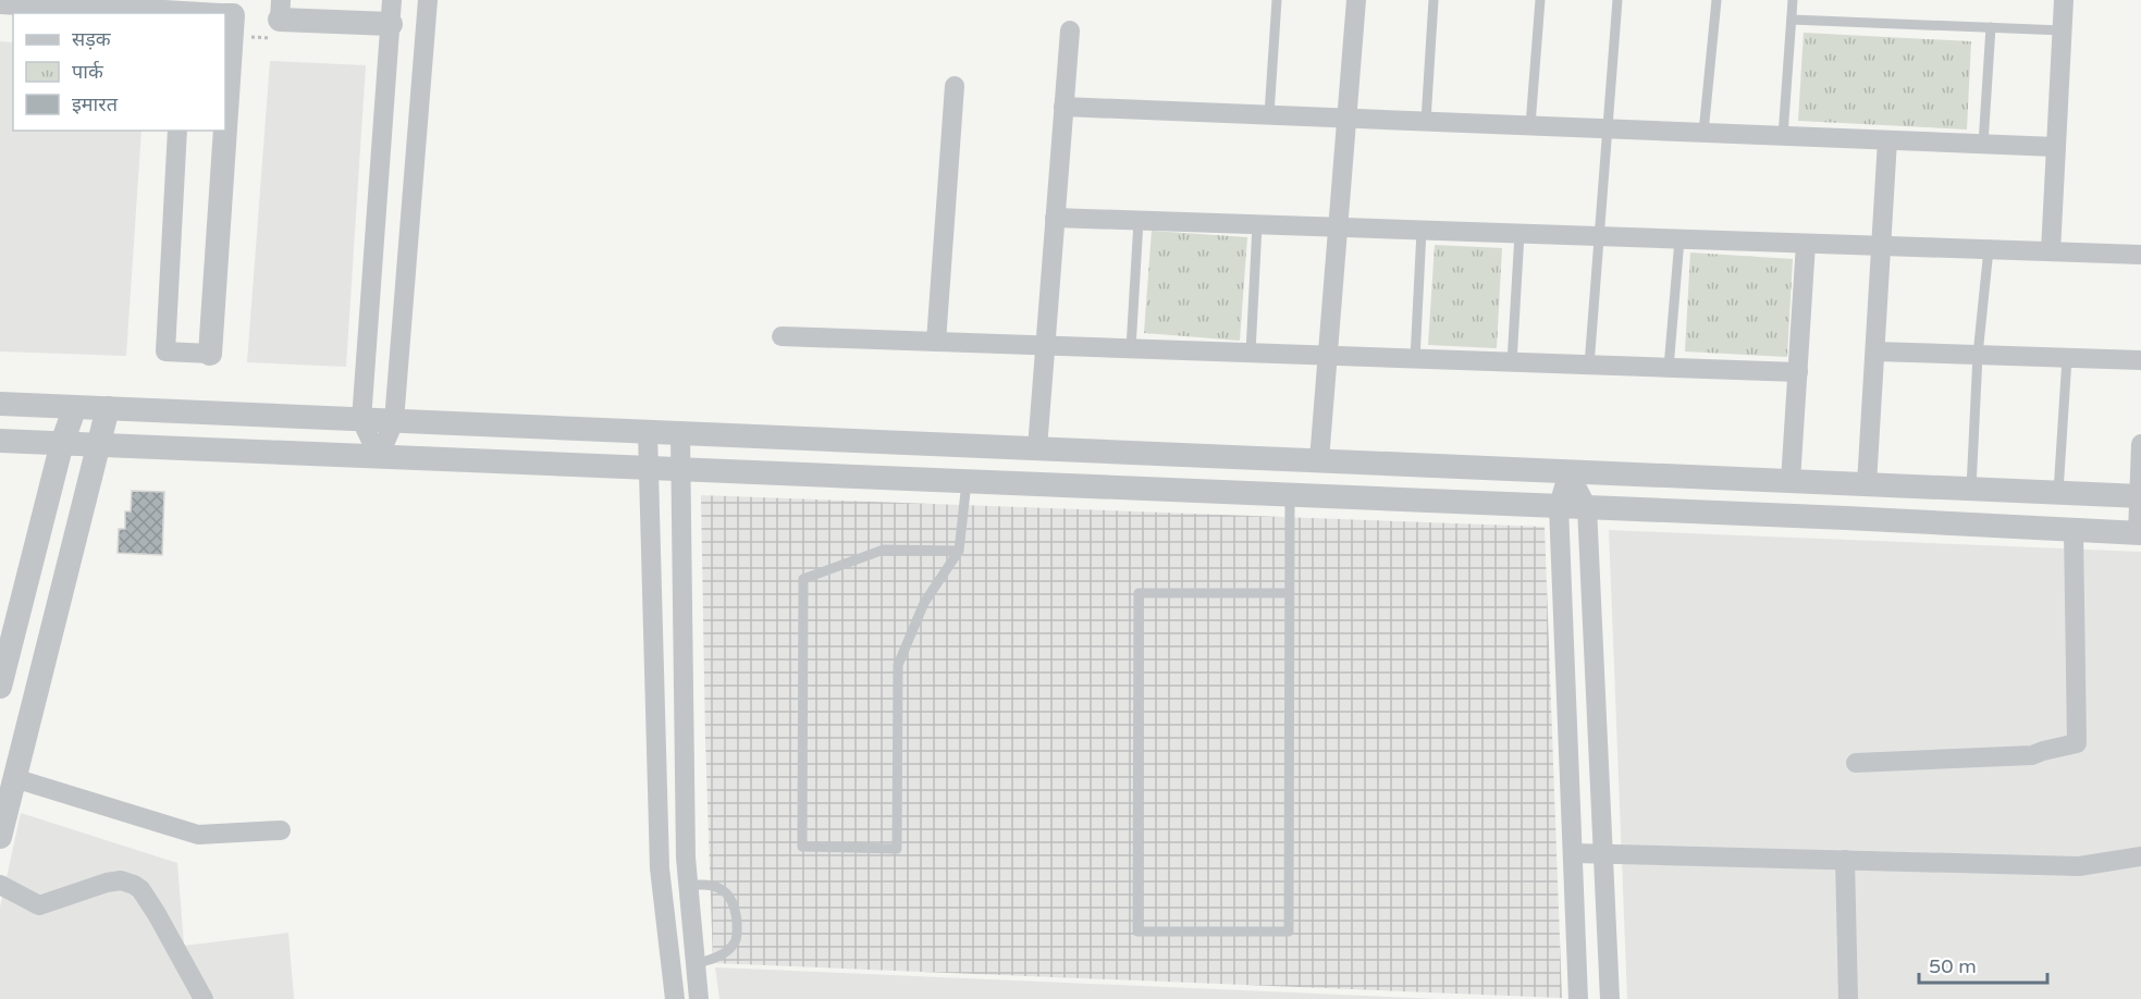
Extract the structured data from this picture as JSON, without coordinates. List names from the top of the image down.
{
  "legend": ["सड़क", "पार्क", "इमारत"],
  "scale_bar": "50 m"
}
